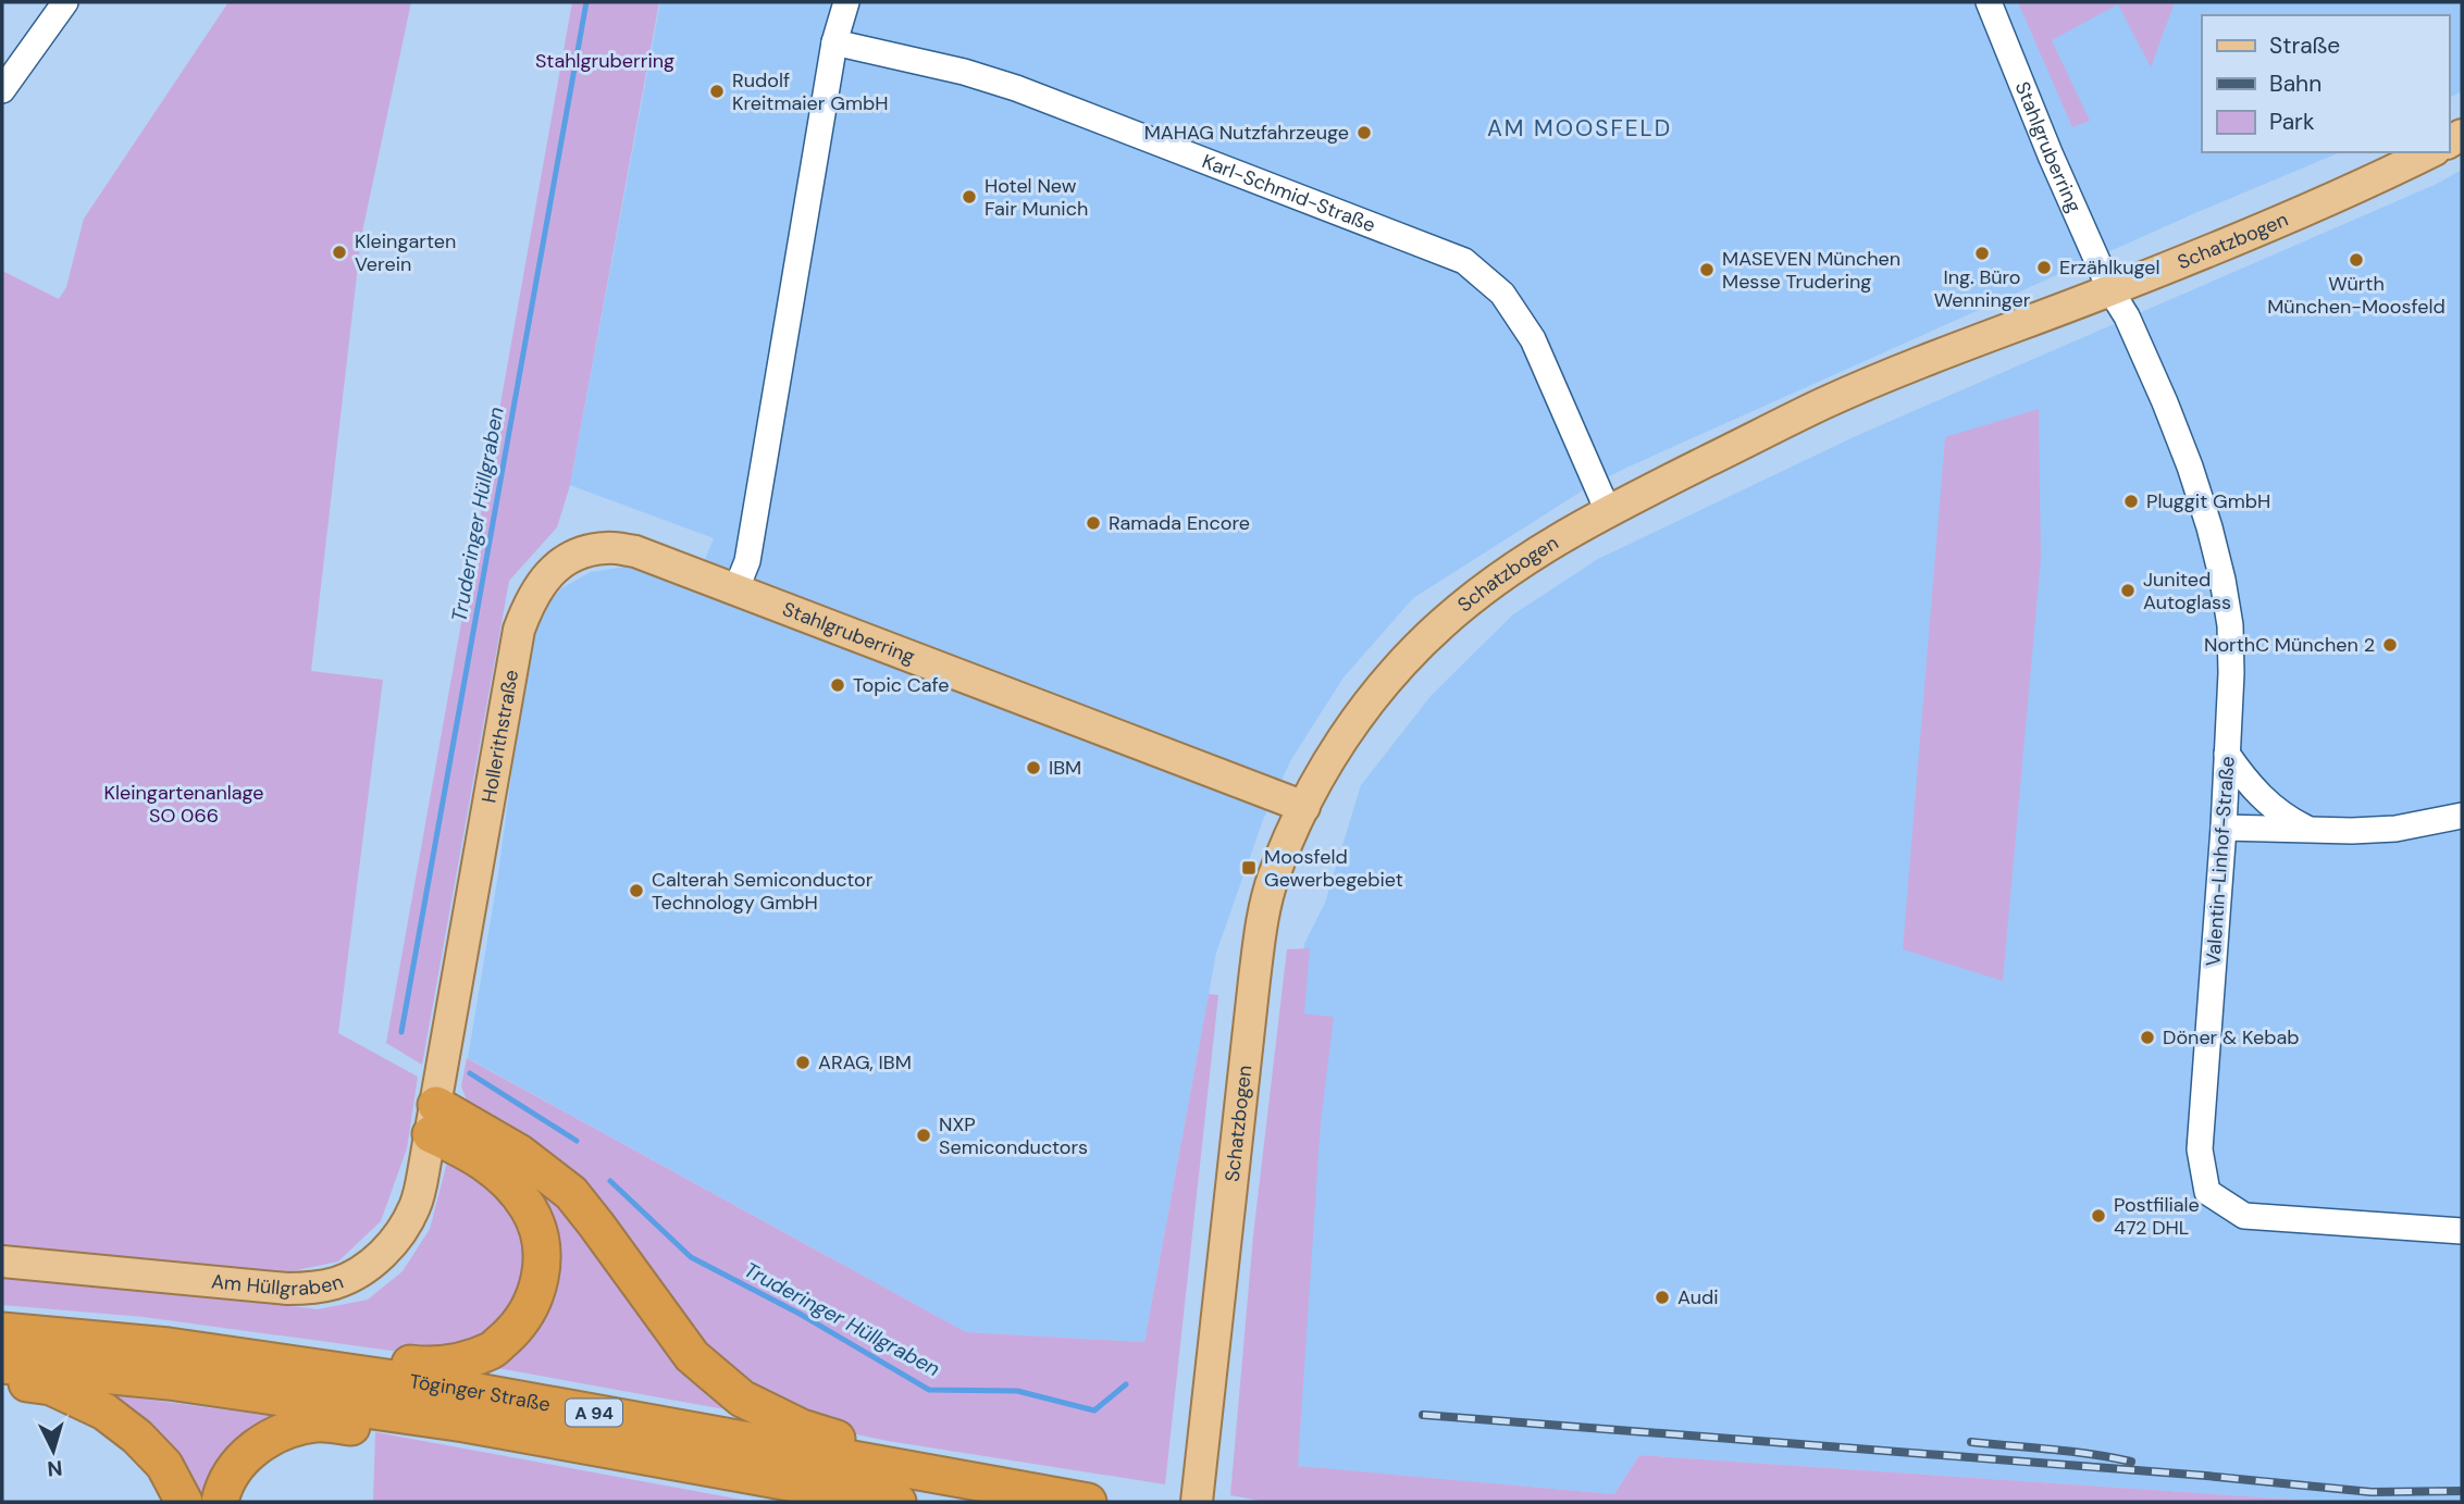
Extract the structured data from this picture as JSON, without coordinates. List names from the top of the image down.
{
  "streets": {
    "highway": ["Töginger Straße", "A 94"],
    "main road": [
      "Stahlgruberring",
      "Schatzbogen",
      "Hollerithstraße",
      "Am Hüllgraben"
    ],
    "street": ["Karl-Schmid-Straße", "Valentin-Linhof-Straße"]
  },
  "crossings": [
    ["Stahlgruberring", "Schatzbogen"],
    ["Stahlgruberring", "Hollerithstraße"],
    ["Stahlgruberring", "Valentin-Linhof-Straße"],
    ["Karl-Schmid-Straße", "Schatzbogen"],
    ["Schatzbogen", "Valentin-Linhof-Straße"],
    ["Hollerithstraße", "Am Hüllgraben"]
  ],
  "districts": ["AM MOOSFELD"],
  "water": ["Truderinger Hüllgraben"],
  "parks": ["Stahlgruberring", "Kleingartenanlage SO 066"],
  "places": {
    "other": [
      "Rudolf Kreitmaier GmbH",
      "MAHAG Nutzfahrzeuge",
      "Hotel New Fair Munich",
      "Kleingarten Verein",
      "Ing. Büro Wenninger",
      "Würth München-Moosfeld",
      "Erzählkugel",
      "MASEVEN München Messe Trudering",
      "Pluggit GmbH",
      "Ramada Encore",
      "Junited Autoglass",
      "NorthC München 2",
      "Topic Cafe",
      "IBM",
      "Calterah Semiconductor Technology GmbH",
      "Döner & Kebab",
      "ARAG, IBM",
      "NXP Semiconductors",
      "Postfiliale 472 DHL",
      "Audi"
    ],
    "transit": ["Moosfeld Gewerbegebiet"]
  },
  "legend": ["Straße", "Bahn", "Park"],
  "north": "bottom"
}
